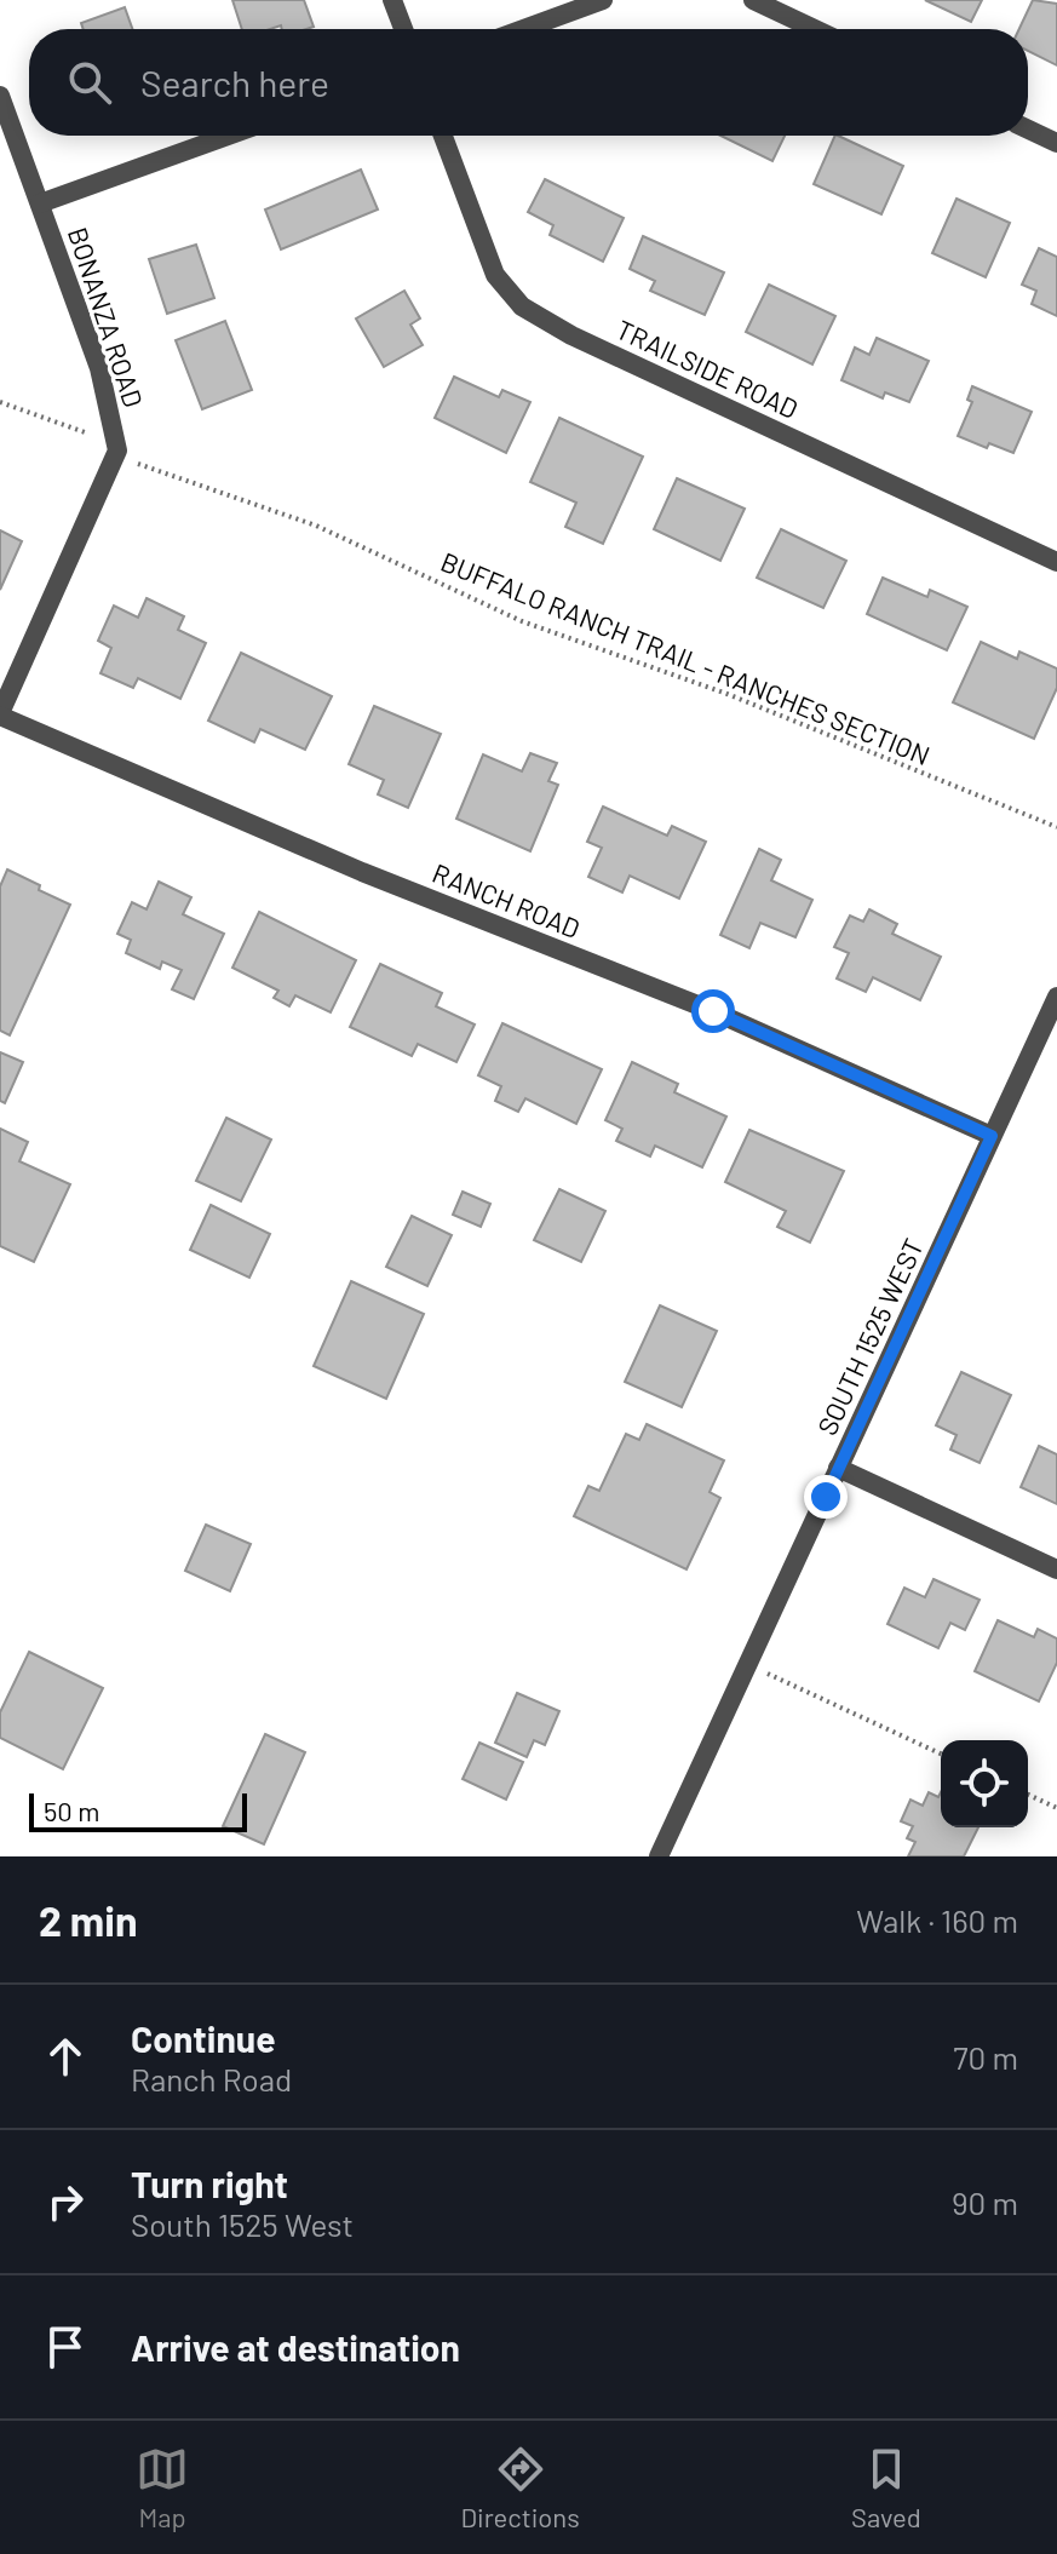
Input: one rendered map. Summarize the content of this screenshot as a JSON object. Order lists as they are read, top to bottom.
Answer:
{
  "streets": {
    "street": [
      "BONANZA ROAD",
      "TRAILSIDE ROAD",
      "RANCH ROAD",
      "SOUTH 1525 WEST"
    ],
    "path": ["BUFFALO RANCH TRAIL - RANCHES SECTION"]
  },
  "crossings": [
    ["BONANZA ROAD", "RANCH ROAD"],
    ["RANCH ROAD", "SOUTH 1525 WEST"]
  ],
  "scale_bar": "50 m",
  "page": {
    "search": "Search here",
    "scale": "50 m",
    "heading": ["2 min", "Walk · 160 m"],
    "list": [
      ["Continue", "Ranch Road", "70 m"],
      ["Turn right", "South 1525 West", "90 m"],
      "Arrive at destination"
    ],
    "nav": ["Map", "Directions", "Saved"]
  }
}
